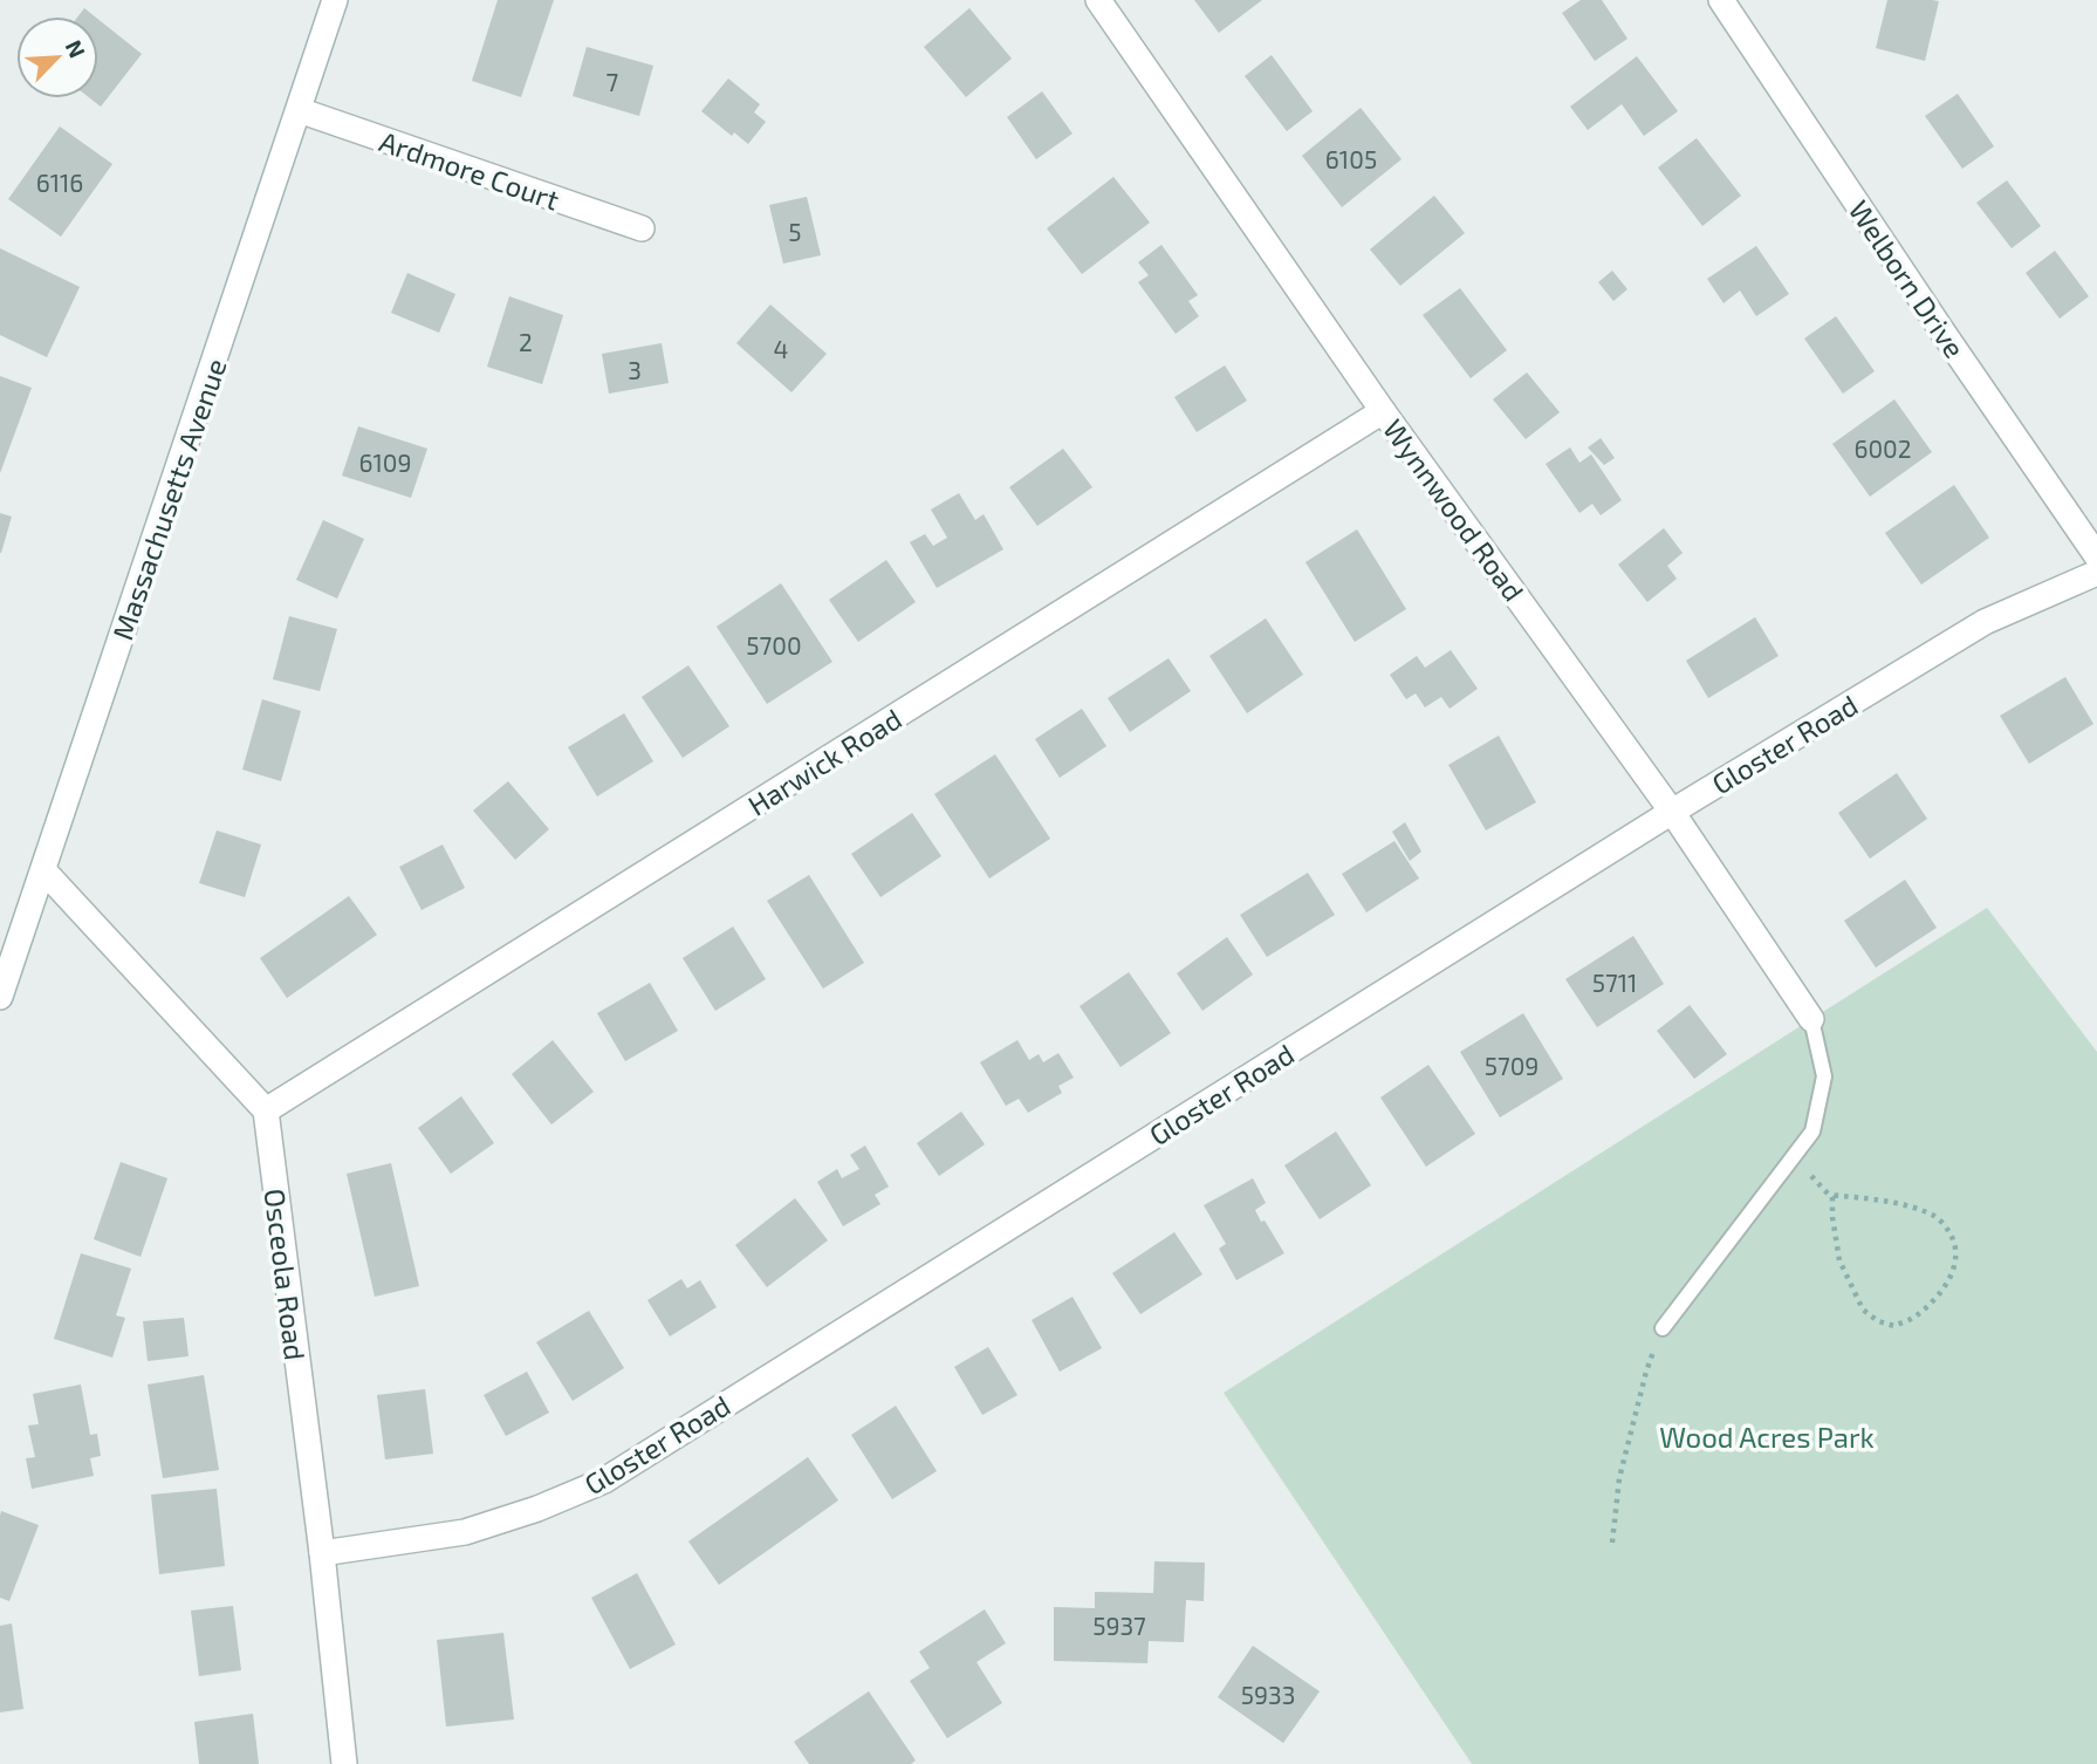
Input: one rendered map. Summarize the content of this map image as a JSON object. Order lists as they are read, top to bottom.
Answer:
{
  "streets": {
    "street": [
      "Ardmore Court",
      "Welborn Drive",
      "Massachusetts Avenue",
      "Wynnwood Road",
      "Gloster Road",
      "Harwick Road",
      "Osceola Road"
    ]
  },
  "crossings": [
    ["Ardmore Court", "Massachusetts Avenue"],
    ["Wynnwood Road", "Gloster Road"],
    ["Wynnwood Road", "Harwick Road"],
    ["Gloster Road", "Osceola Road"],
    ["Harwick Road", "Osceola Road"]
  ],
  "parks": ["Wood Acres Park"],
  "house_numbers": [
    "7",
    "6105",
    "6116",
    "5",
    "2",
    "4",
    "3",
    "6002",
    "6109",
    "5700",
    "5711",
    "5709",
    "5937",
    "5933"
  ],
  "north": "top right"
}
